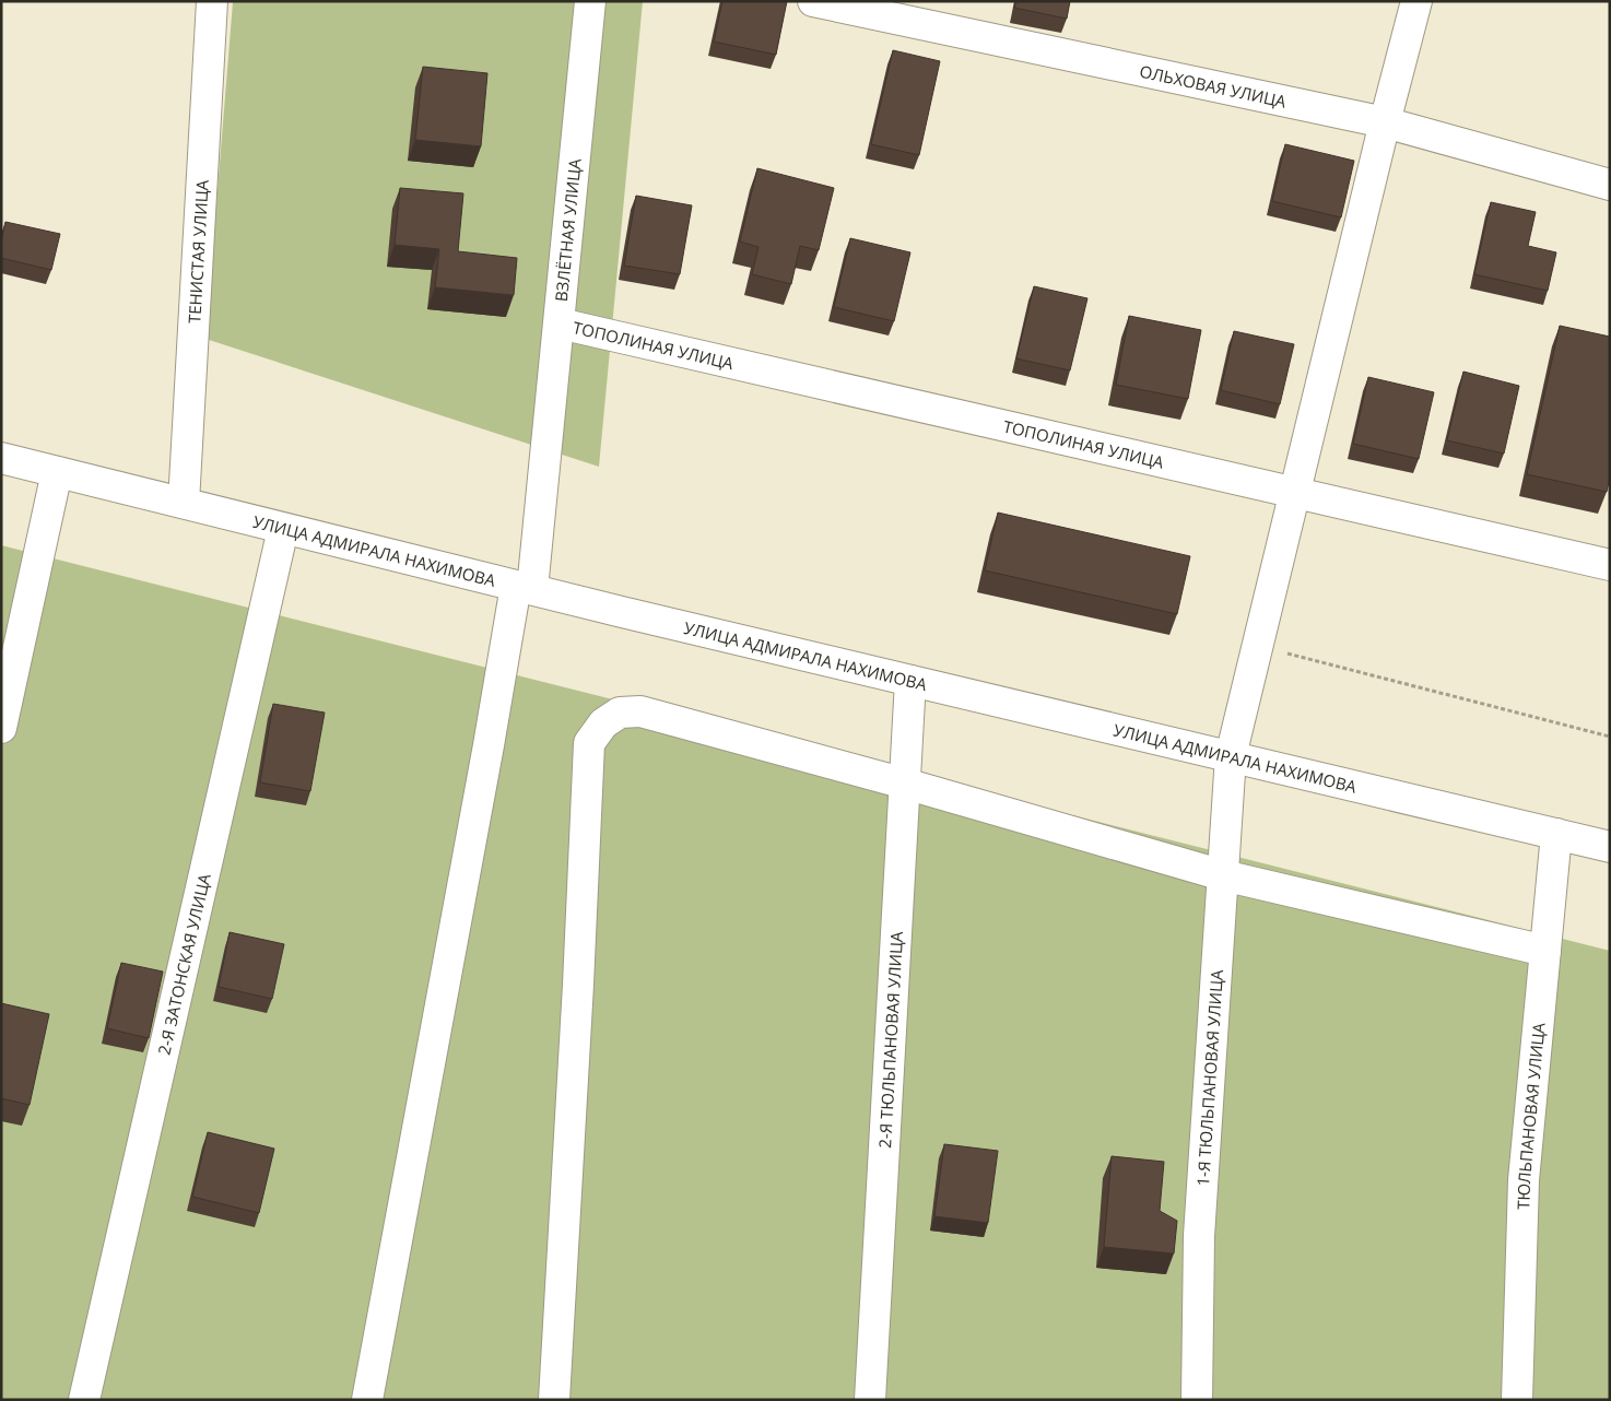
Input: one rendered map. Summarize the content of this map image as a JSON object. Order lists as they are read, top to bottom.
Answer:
{
  "streets": {
    "street": [
      "ОЛЬХОВАЯ УЛИЦА",
      "ВЗЛЁТНАЯ УЛИЦА",
      "ТЕНИСТАЯ УЛИЦА",
      "ТОПОЛИНАЯ УЛИЦА",
      "УЛИЦА АДМИРАЛА НАХИМОВА",
      "2-Я ЗАТОНСКАЯ УЛИЦА",
      "2-Я ТЮЛЬПАНОВАЯ УЛИЦА",
      "1-Я ТЮЛЬПАНОВАЯ УЛИЦА",
      "ТЮЛЬПАНОВАЯ УЛИЦА"
    ]
  },
  "crossings": [
    ["ОЛЬХОВАЯ УЛИЦА", "1-Я ТЮЛЬПАНОВАЯ УЛИЦА"],
    ["ВЗЛЁТНАЯ УЛИЦА", "ТОПОЛИНАЯ УЛИЦА"],
    ["ВЗЛЁТНАЯ УЛИЦА", "УЛИЦА АДМИРАЛА НАХИМОВА"],
    ["ТЕНИСТАЯ УЛИЦА", "УЛИЦА АДМИРАЛА НАХИМОВА"],
    ["ТОПОЛИНАЯ УЛИЦА", "1-Я ТЮЛЬПАНОВАЯ УЛИЦА"],
    ["УЛИЦА АДМИРАЛА НАХИМОВА", "2-Я ЗАТОНСКАЯ УЛИЦА"],
    ["УЛИЦА АДМИРАЛА НАХИМОВА", "2-Я ТЮЛЬПАНОВАЯ УЛИЦА"],
    ["УЛИЦА АДМИРАЛА НАХИМОВА", "1-Я ТЮЛЬПАНОВАЯ УЛИЦА"],
    ["УЛИЦА АДМИРАЛА НАХИМОВА", "ТЮЛЬПАНОВАЯ УЛИЦА"]
  ]
}
